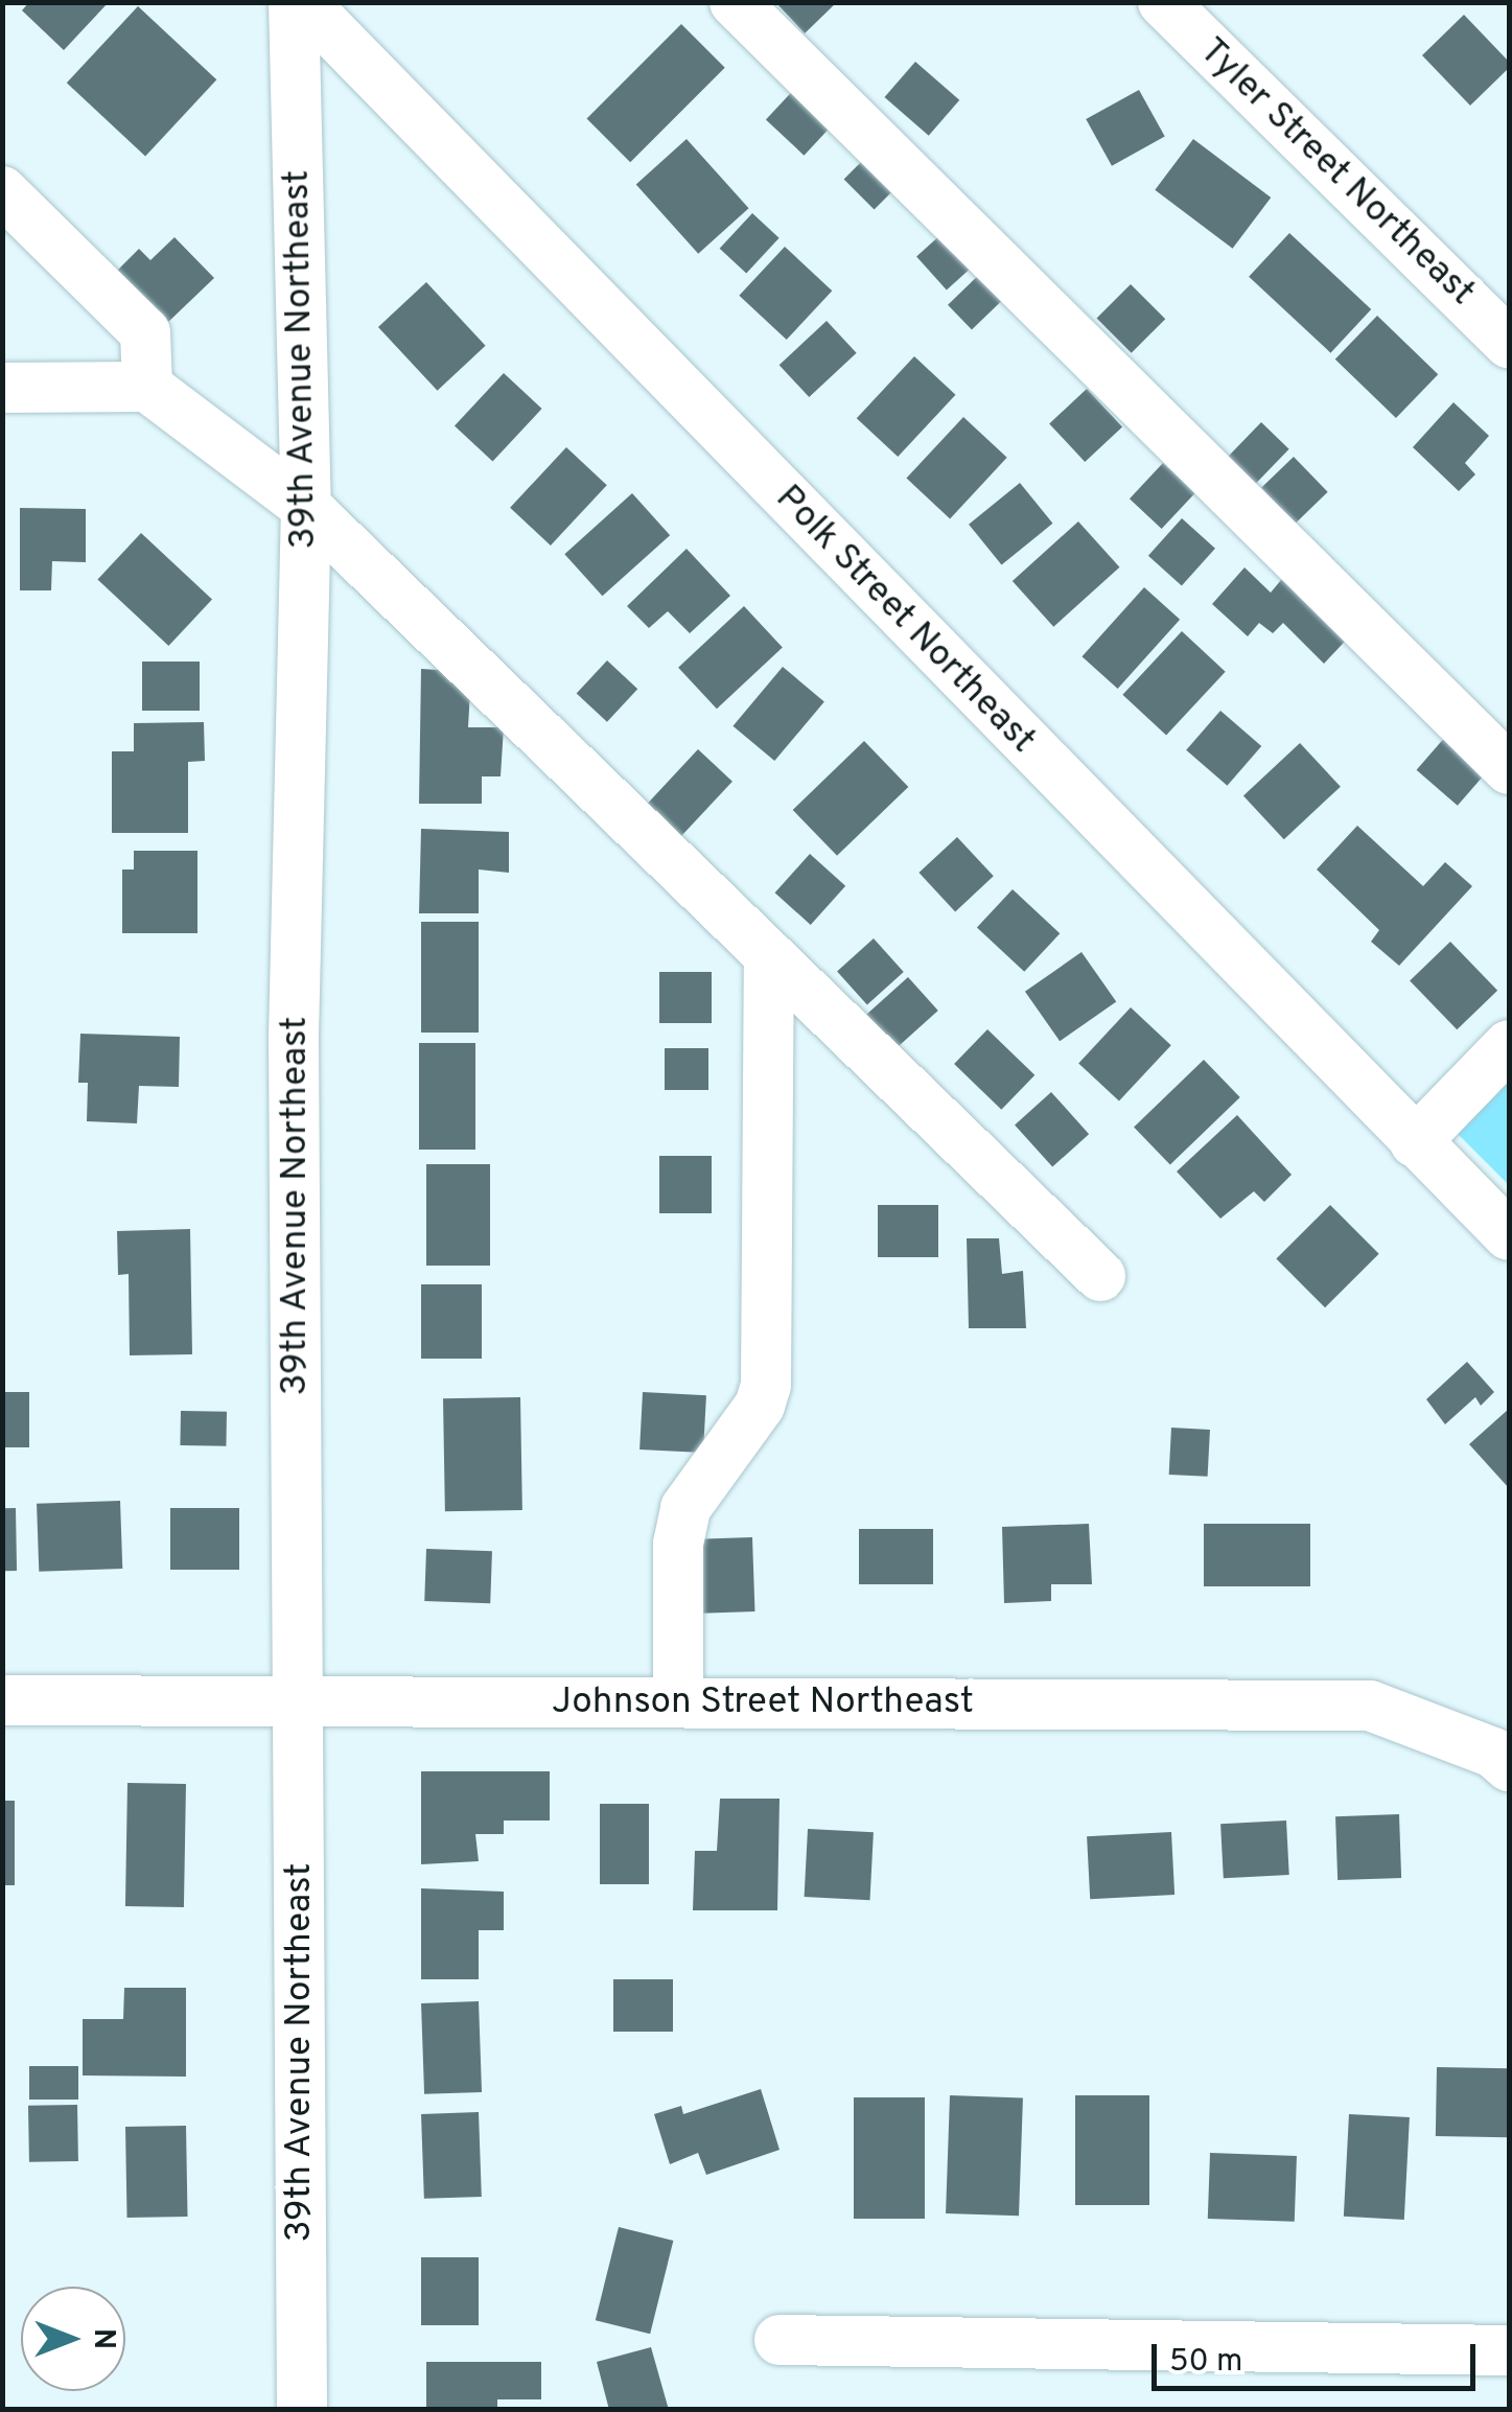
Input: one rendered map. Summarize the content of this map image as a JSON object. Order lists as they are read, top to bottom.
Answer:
{
  "streets": {
    "street": [
      "Tyler Street Northeast",
      "39th Avenue Northeast",
      "Polk Street Northeast",
      "Johnson Street Northeast"
    ]
  },
  "crossings": [
    ["39th Avenue Northeast", "Johnson Street Northeast"]
  ],
  "scale_bar": "50 m",
  "north": "right"
}
